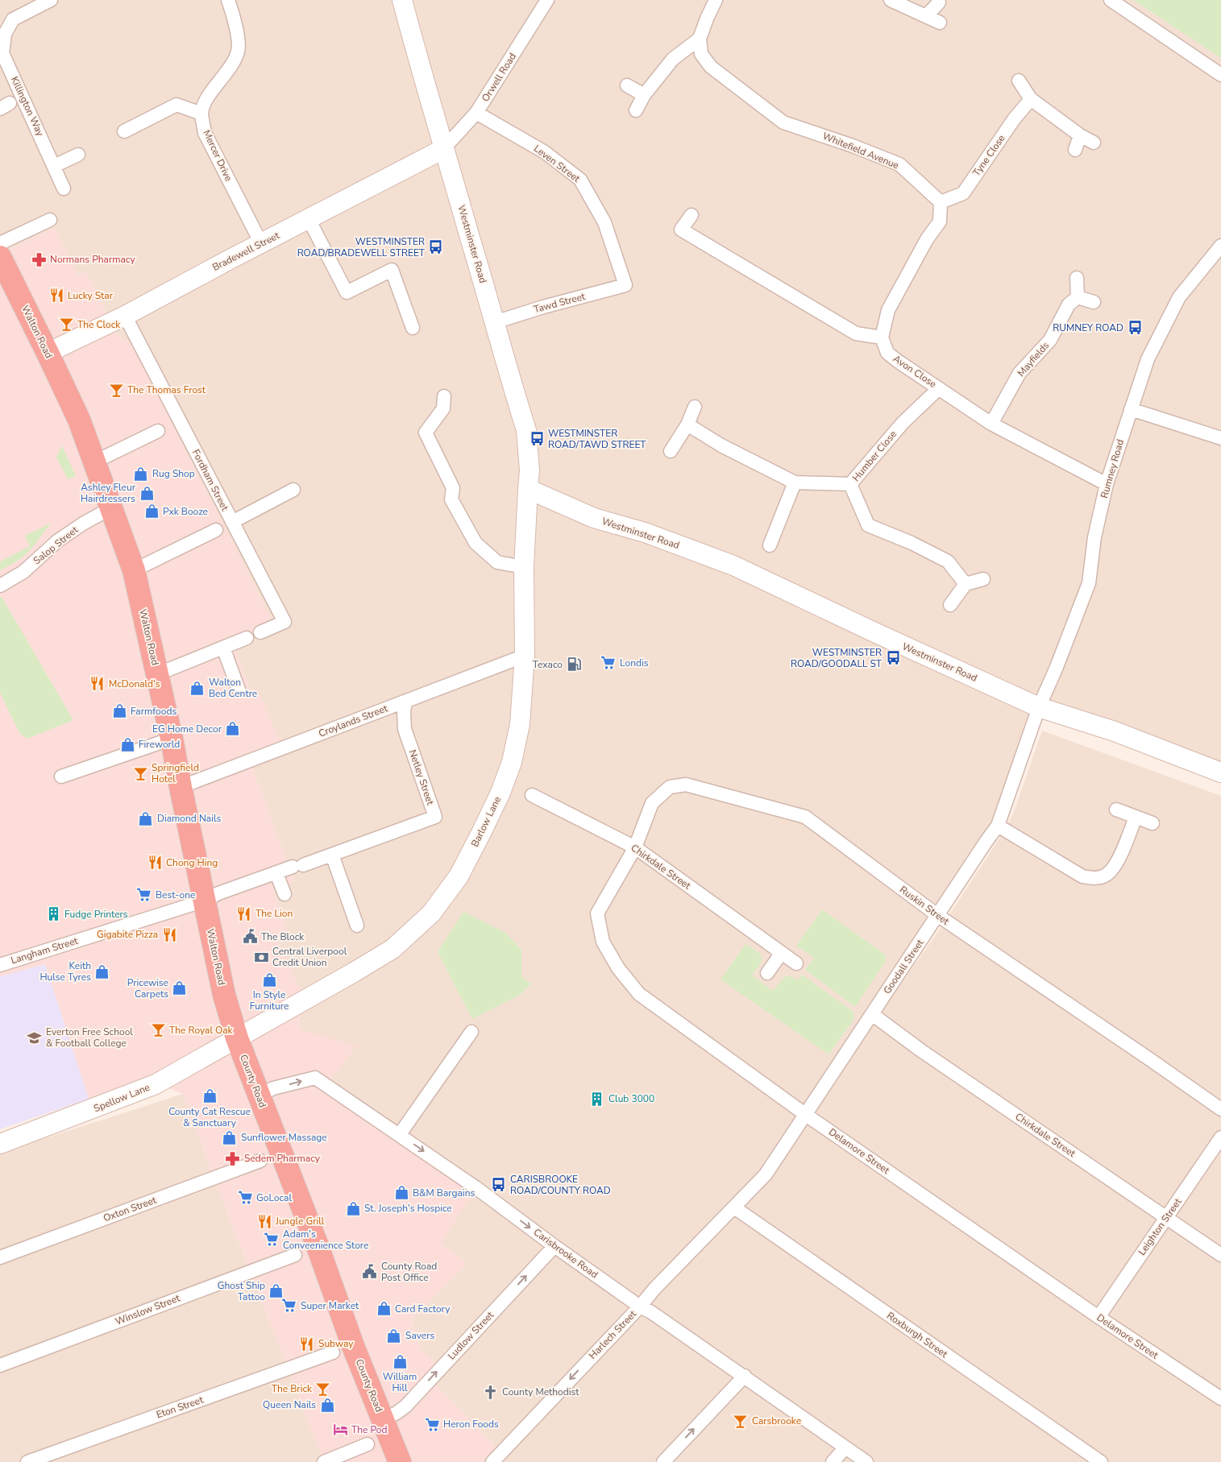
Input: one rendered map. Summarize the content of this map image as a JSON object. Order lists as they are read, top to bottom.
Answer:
{
  "streets": {
    "highway": ["Walton Road", "County Road"],
    "street": [
      "Orwell Road",
      "Killington Way",
      "Whitefield Avenue",
      "Mercer Drive",
      "Tyne Close",
      "Leven Street",
      "Westminster Road",
      "Bradewell Street",
      "Tawd Street",
      "Mayfields",
      "Avon Close",
      "Humber Close",
      "Rumney Road",
      "Fordham Street",
      "Salop Street",
      "Croylands Street",
      "Netley Street",
      "Barlow Lane",
      "Chirkdale Street",
      "Ruskin Street",
      "Langham Street",
      "Goodall Street",
      "Spellow Lane",
      "Delamore Street",
      "Oxton Street",
      "Leighton Street",
      "Carisbrooke Road",
      "Winslow Street",
      "Harlech Street",
      "Roxburgh Street",
      "Ludlow Street",
      "Eton Street"
    ]
  },
  "crossings": [
    ["Orwell Road", "Leven Street"],
    ["Orwell Road", "Westminster Road"],
    ["Orwell Road", "Bradewell Street"],
    ["Whitefield Avenue", "Tyne Close"],
    ["Mercer Drive", "Bradewell Street"],
    ["Leven Street", "Tawd Street"],
    ["Westminster Road", "Bradewell Street"],
    ["Westminster Road", "Tawd Street"],
    ["Westminster Road", "Rumney Road"],
    ["Westminster Road", "Barlow Lane"],
    ["Westminster Road", "Goodall Street"],
    ["Bradewell Street", "Walton Road"],
    ["Bradewell Street", "Fordham Street"],
    ["Walton Road", "Salop Street"],
    ["Walton Road", "Croylands Street"],
    ["Walton Road", "Barlow Lane"],
    ["Walton Road", "Langham Street"],
    ["Walton Road", "County Road"],
    ["Walton Road", "Spellow Lane"],
    ["Mayfields", "Avon Close"],
    ["Avon Close", "Humber Close"],
    ["Avon Close", "Rumney Road"],
    ["Rumney Road", "Goodall Street"],
    ["Croylands Street", "Netley Street"],
    ["Croylands Street", "Barlow Lane"],
    ["Netley Street", "Langham Street"],
    ["Barlow Lane", "County Road"],
    ["Barlow Lane", "Spellow Lane"],
    ["Chirkdale Street", "Ruskin Street"],
    ["Chirkdale Street", "Goodall Street"],
    ["Chirkdale Street", "Delamore Street"],
    ["Chirkdale Street", "Leighton Street"],
    ["Ruskin Street", "Goodall Street"],
    ["Ruskin Street", "Delamore Street"],
    ["Goodall Street", "Delamore Street"],
    ["Goodall Street", "Harlech Street"],
    ["Goodall Street", "Roxburgh Street"],
    ["County Road", "Spellow Lane"],
    ["County Road", "Carisbrooke Road"],
    ["County Road", "Ludlow Street"],
    ["Delamore Street", "Leighton Street"],
    ["Carisbrooke Road", "Harlech Street"],
    ["Carisbrooke Road", "Ludlow Street"],
    ["Harlech Street", "Roxburgh Street"]
  ],
  "one_way": ["Carisbrooke Road", "Harlech Street", "Ludlow Street"],
  "places": {
    "bus stop": [
      "WESTMINSTER ROAD/BRADEWELL STREET",
      "RUMNEY ROAD",
      "WESTMINSTER ROAD/TAWD STREET",
      "WESTMINSTER ROAD/GOODALL ST",
      "CARISBROOKE ROAD/COUNTY ROAD"
    ],
    "pharmacy": ["Normans Pharmacy", "Sedem Pharmacy"],
    "restaurant": [
      "Lucky Star",
      "McDonald's",
      "Chong Hing",
      "The Lion",
      "Gigabite Pizza",
      "Jungle Grill",
      "Subway"
    ],
    "bar": [
      "The Clock",
      "The Thomas Frost",
      "Springfield Hotel",
      "The Royal Oak",
      "The Brick",
      "Carsbrooke"
    ],
    "shop": [
      "Rug Shop",
      "Ashley Fleur Hairdressers",
      "Pxk Booze",
      "Walton Bed Centre",
      "Farmfoods",
      "EG Home Decor",
      "Fireworld",
      "Diamond Nails",
      "Keith Hulse Tyres",
      "In Style Furniture",
      "Pricewise Carpets",
      "County Cat Rescue & Sanctuary",
      "Sunflower Massage",
      "B&M Bargains",
      "St. Joseph's Hospice",
      "Ghost Ship Tattoo",
      "Card Factory",
      "Savers",
      "William Hill",
      "Queen Nails"
    ],
    "supermarket": [
      "Londis",
      "Best-one",
      "GoLocal",
      "Adam's Conveenience Store",
      "Super Market",
      "Heron Foods"
    ],
    "fuel station": ["Texaco"],
    "building": ["Fudge Printers", "Club 3000"],
    "public building": ["The Block", "County Road Post Office"],
    "bank": ["Central Liverpool Credit Union"],
    "school or university": ["Everton Free School & Football College"],
    "church": ["County Methodist"],
    "hotel": ["The Pod"]
  }
}
